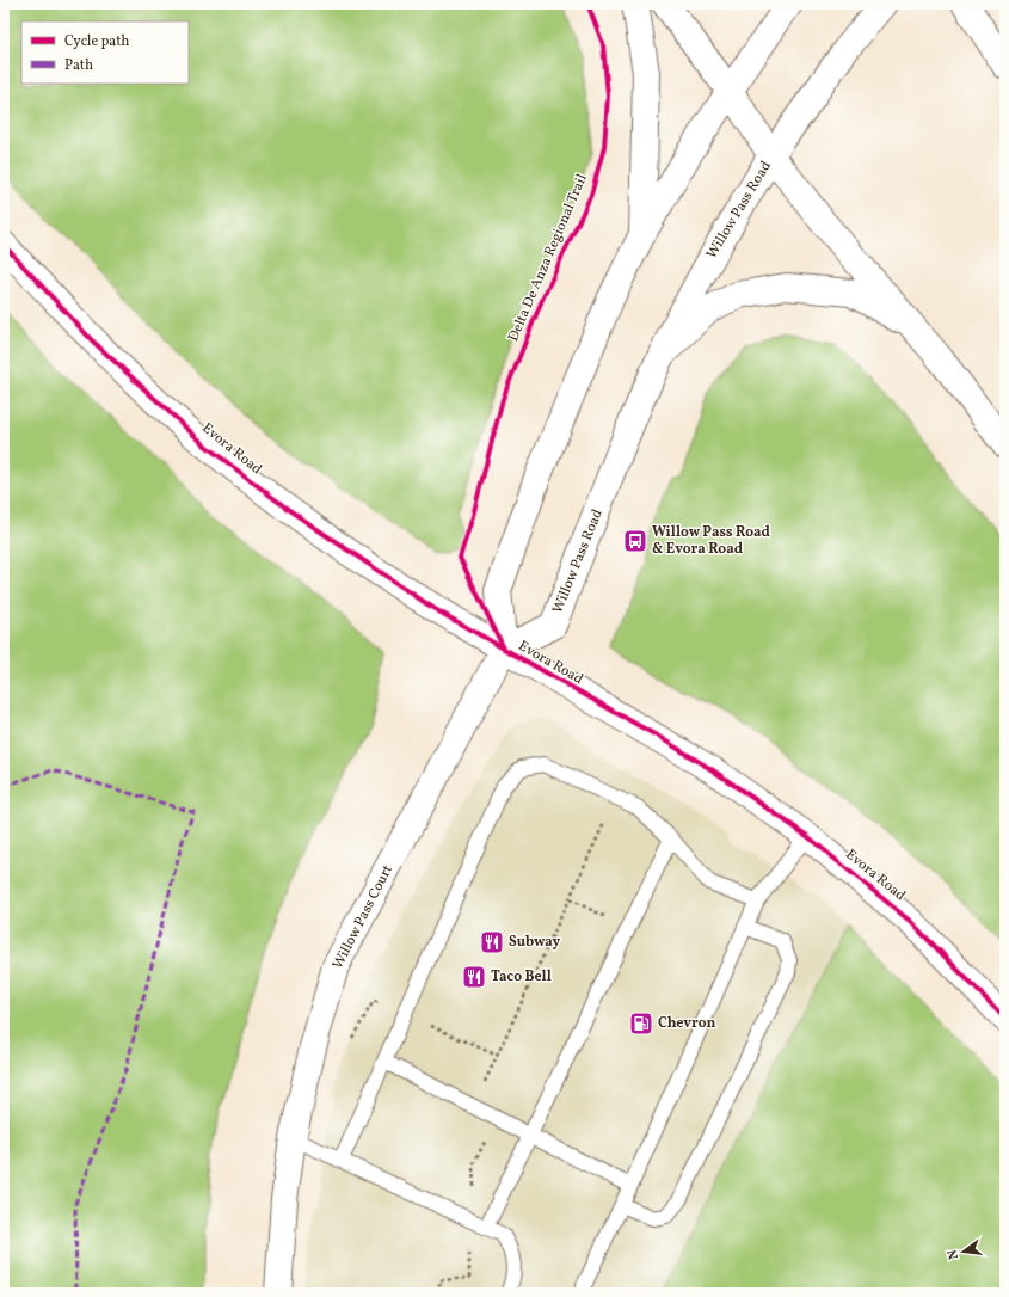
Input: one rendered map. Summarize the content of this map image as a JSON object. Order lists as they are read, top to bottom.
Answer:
{
  "streets": {
    "main road": ["Willow Pass Road", "Evora Road", "Willow Pass Court"],
    "cycle path": ["Delta De Anza Regional Trail"]
  },
  "crossings": [
    ["Willow Pass Road", "Evora Road"],
    ["Willow Pass Road", "Willow Pass Court"],
    ["Evora Road", "Willow Pass Court"]
  ],
  "places": {
    "bus stop": ["Willow Pass Road & Evora Road"],
    "restaurant": ["Subway", "Taco Bell"],
    "fuel station": ["Chevron"]
  },
  "legend": ["Cycle path", "Path"],
  "north": "left"
}
